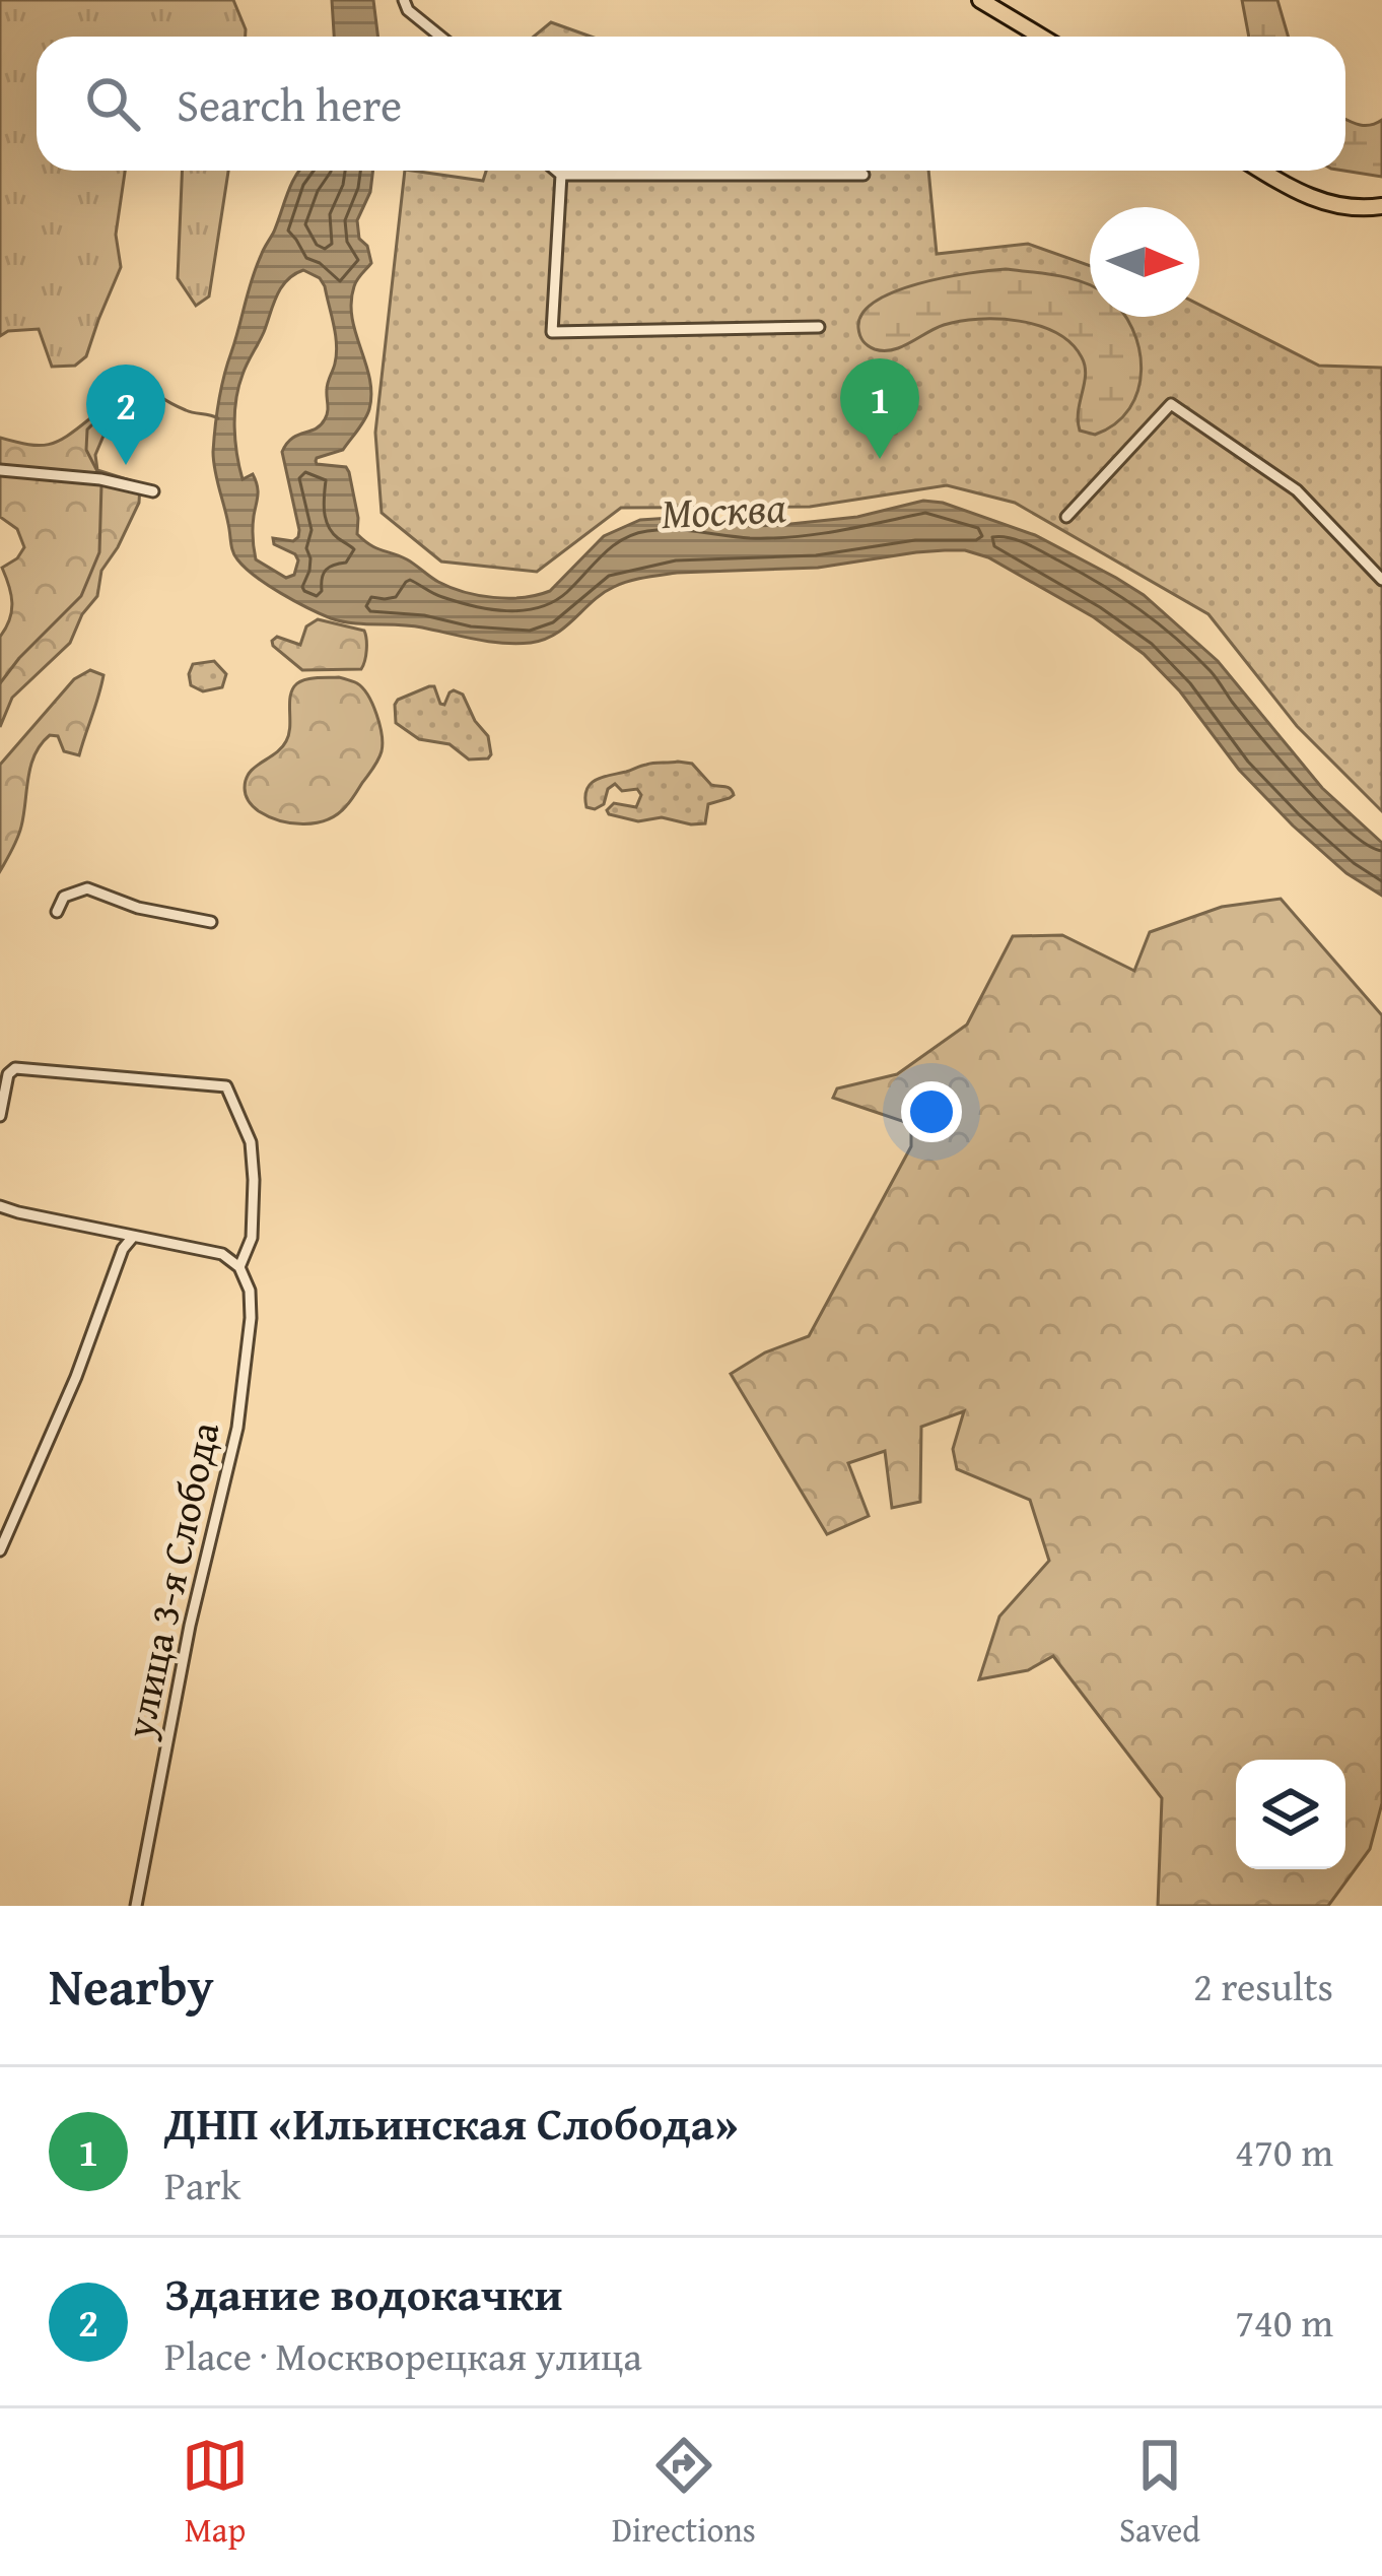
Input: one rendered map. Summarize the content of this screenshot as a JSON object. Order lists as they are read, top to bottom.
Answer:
{
  "streets": {
    "street": ["улица 3-я Слобода"]
  },
  "water": ["Москва"],
  "north": "right",
  "page": {
    "search": "Search here",
    "pins": ["1", "2"],
    "heading": ["Nearby", "2 results"],
    "list": [
      {
        "mark": "1",
        "name": "ДНП «Ильинская Слобода»",
        "note": "Park",
        "value": "470 m"
      },
      {
        "mark": "2",
        "name": "Здание водокачки",
        "note": "Place · Москворецкая улица",
        "value": "740 m"
      }
    ],
    "nav": ["Map", "Directions", "Saved"]
  }
}
